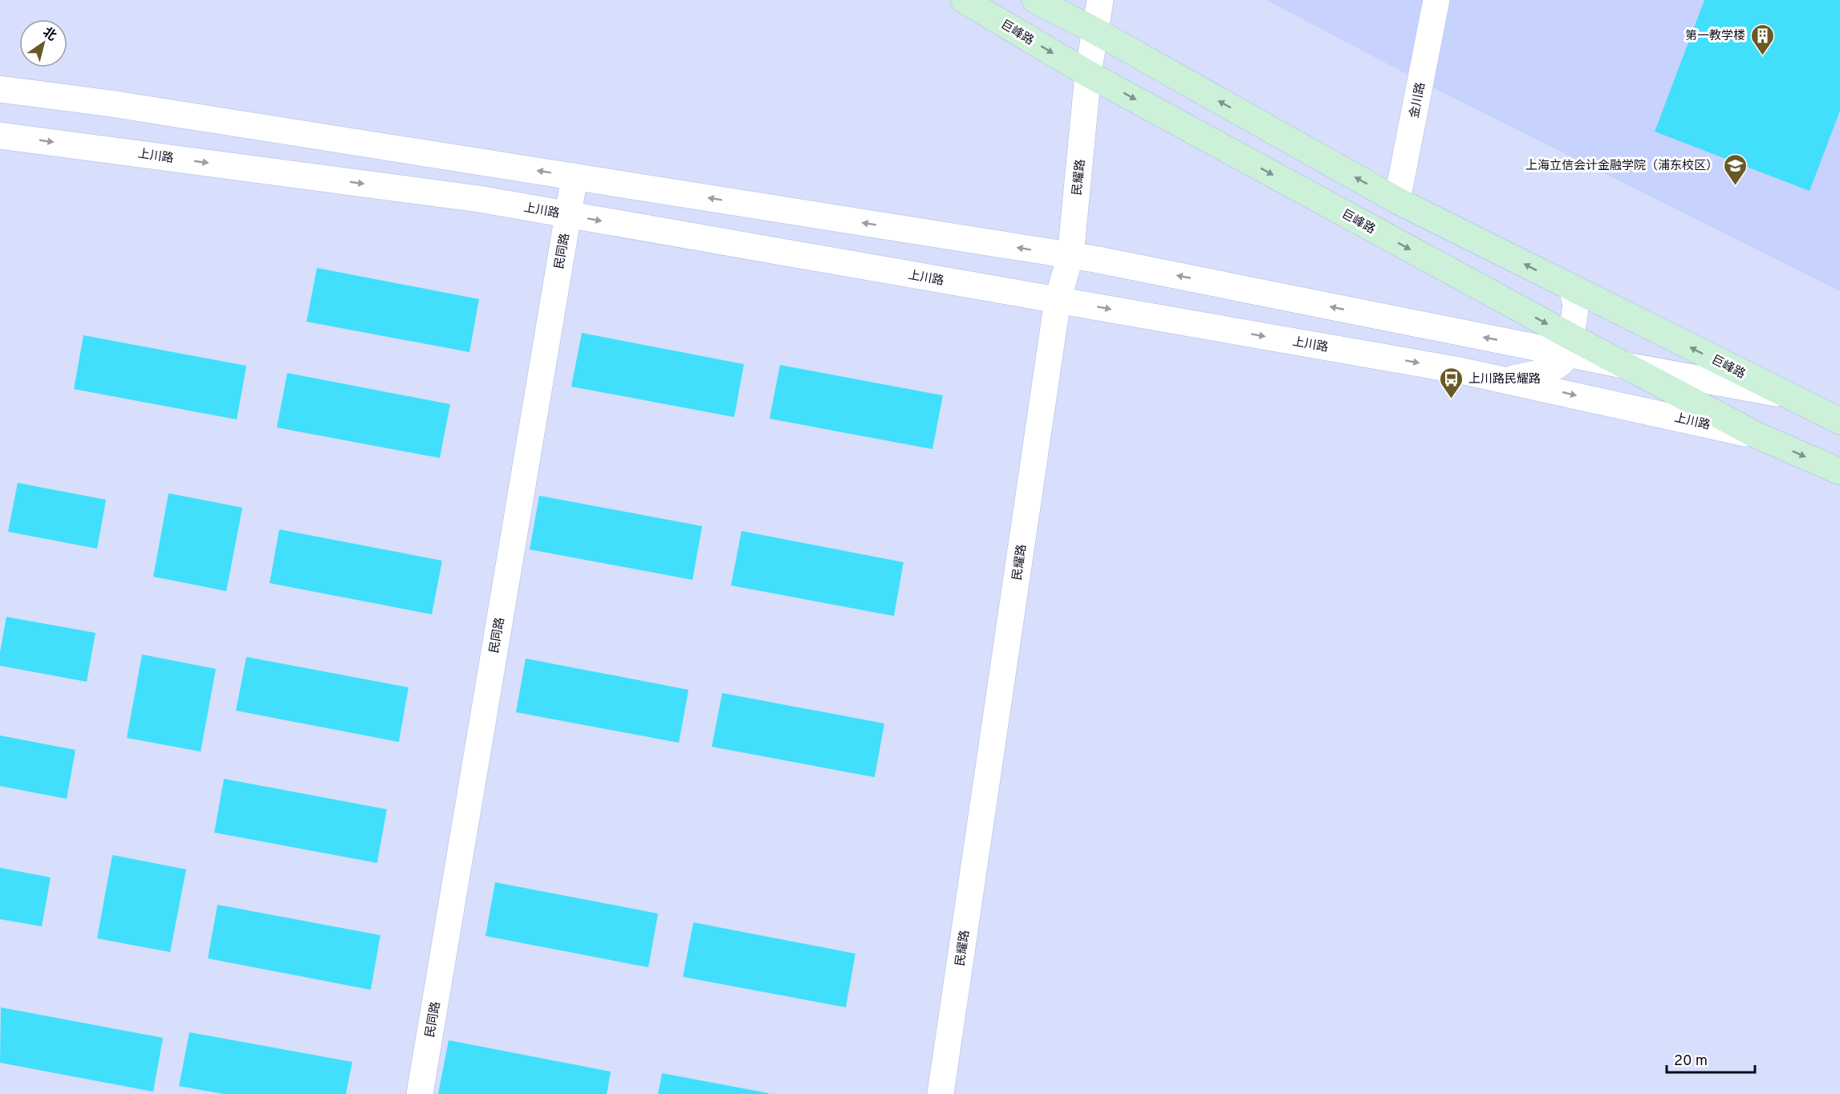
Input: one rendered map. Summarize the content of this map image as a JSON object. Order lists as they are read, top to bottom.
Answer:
{
  "streets": {
    "main road": ["巨峰路", "上川路"],
    "street": ["金川路", "民耀路", "民同路"]
  },
  "crossings": [
    ["巨峰路", "金川路"],
    ["巨峰路", "上川路"],
    ["巨峰路", "民耀路"],
    ["上川路", "民耀路"],
    ["上川路", "民同路"]
  ],
  "places": {
    "building": ["第一教学楼"],
    "school or university": ["上海立信会计金融学院（浦东校区）"],
    "bus stop": ["上川路民耀路"]
  },
  "scale_bar": "20 m",
  "north": "top right"
}
